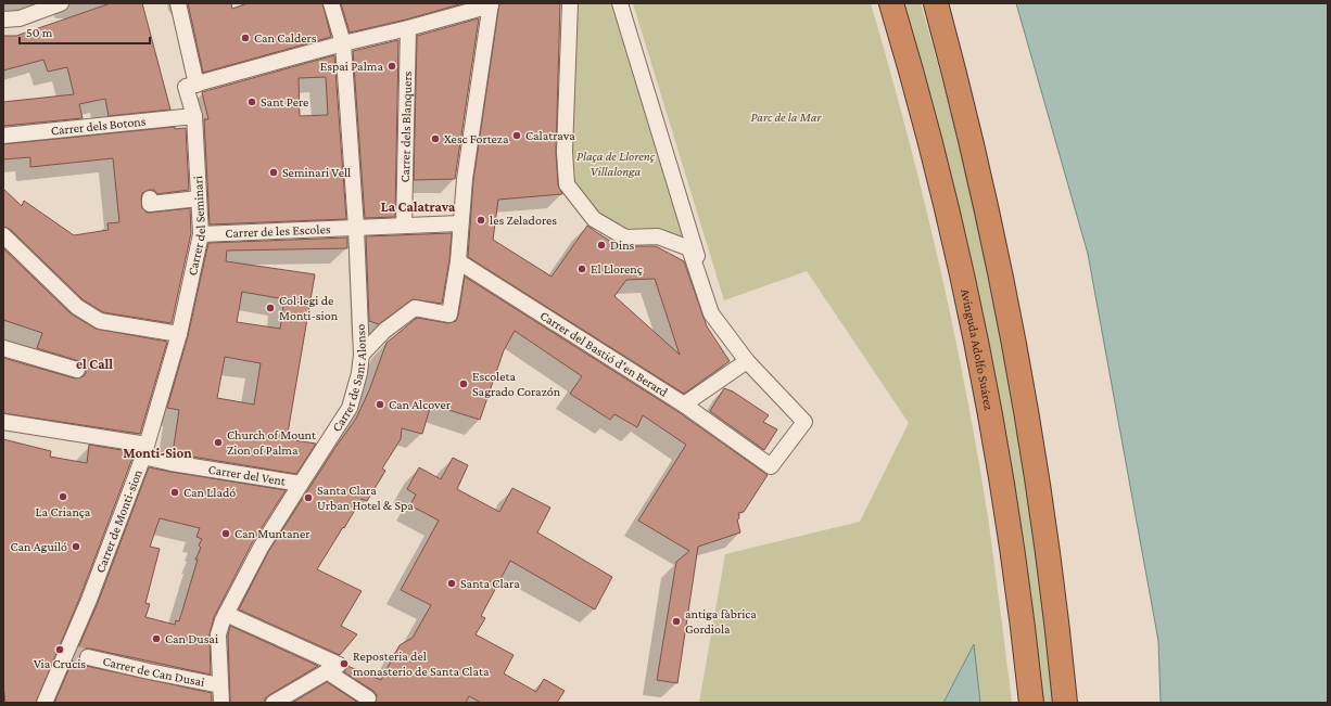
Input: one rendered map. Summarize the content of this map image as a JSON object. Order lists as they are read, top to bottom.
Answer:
{
  "streets": {
    "highway": ["Avinguda Adolfo Suárez"],
    "street": [
      "Carrer dels Botons",
      "Carrer dels Blanquers",
      "Carrer del Seminari",
      "Carrer de les Escoles",
      "Carrer del Bastió d'en Berard",
      "Carrer de Sant Alonso",
      "Carrer del Vent",
      "Carrer de Monti-sion",
      "Carrer de Can Dusai"
    ]
  },
  "crossings": [
    ["Carrer dels Botons", "Carrer del Seminari"],
    ["Carrer dels Blanquers", "Carrer de les Escoles"],
    ["Carrer del Seminari", "Carrer de les Escoles"],
    ["Carrer del Seminari", "Carrer de Monti-sion"],
    ["Carrer de les Escoles", "Carrer de Sant Alonso"],
    ["Carrer de Sant Alonso", "Carrer del Vent"],
    ["Carrer de Sant Alonso", "Carrer de Can Dusai"],
    ["Carrer del Vent", "Carrer de Monti-sion"]
  ],
  "districts": ["La Calatrava", "el Call", "Monti-Sion"],
  "parks": ["Parc de la Mar", "Plaça de Llorenç Villalonga"],
  "places": [
    "Can Calders",
    "Espai Palma",
    "Sant Pere",
    "Calatrava",
    "Xesc Forteza",
    "Seminari Vell",
    "les Zeladores",
    "Dins",
    "El Llorenç",
    "Col·legi de Monti-sion",
    "Escoleta Sagrado Corazón",
    "Can Alcover",
    "Church of Mount Zion of Palma",
    "Can Lladó",
    "La Criança",
    "Santa Clara Urban Hotel & Spa",
    "Can Muntaner",
    "Can Aguiló",
    "Santa Clara",
    "antiga fàbrica Gordiola",
    "Can Dusai",
    "Via Crucis",
    "Reposteria del monasterio de Santa Clata"
  ],
  "scale_bar": "50 m"
}
